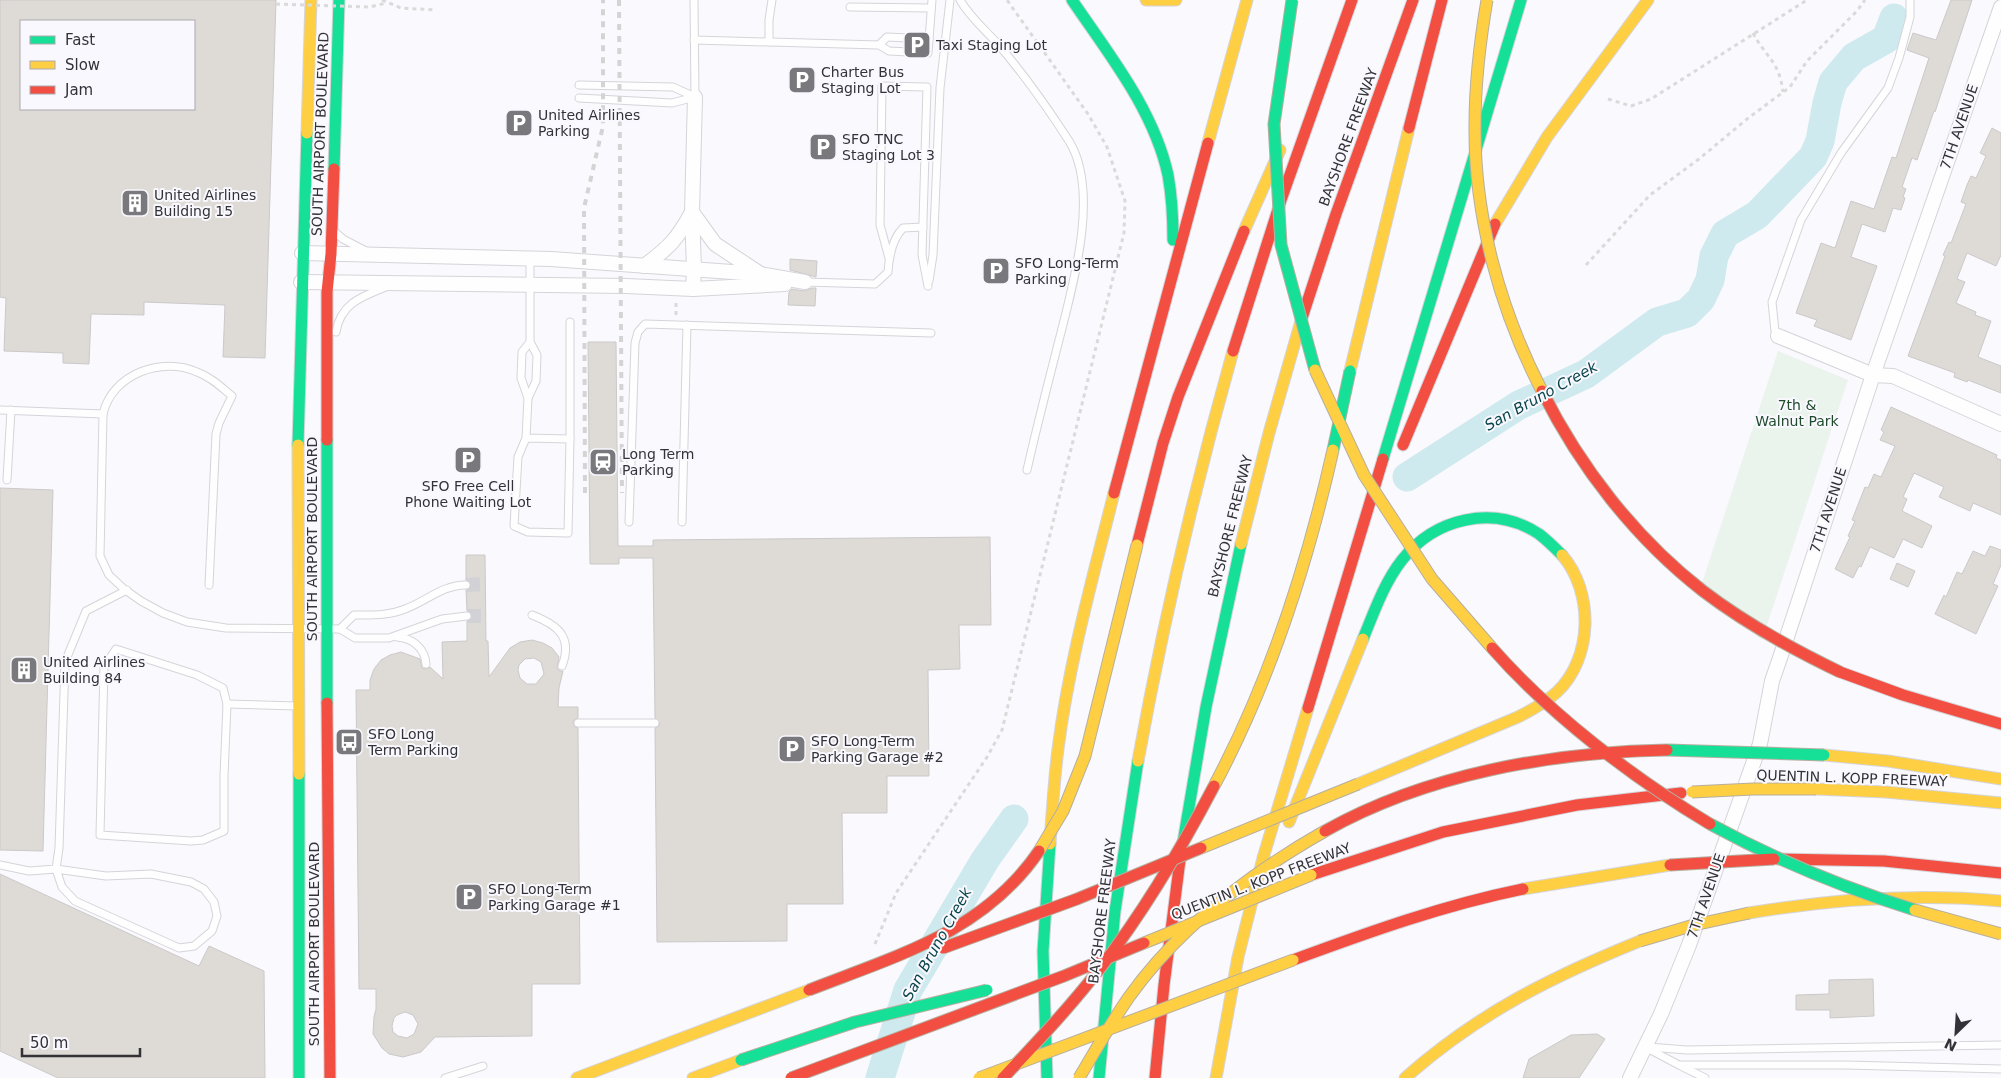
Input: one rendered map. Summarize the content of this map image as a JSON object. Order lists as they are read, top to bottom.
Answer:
{
  "streets": {
    "main road": ["SOUTH AIRPORT BOULEVARD", "BAYSHORE FREEWAY", "QUENTIN L. KOPP FREEWAY"],
    "street": ["7TH AVENUE"]
  },
  "water": ["San Bruno Creek"],
  "parks": ["7th & Walnut Park"],
  "places": {
    "parking": [
      "Taxi Staging Lot",
      "Charter Bus Staging Lot",
      "United Airlines Parking",
      "SFO TNC Staging Lot 3",
      "SFO Long-Term Parking",
      "SFO Free Cell Phone Waiting Lot",
      "SFO Long-Term Parking Garage #2",
      "SFO Long-Term Parking Garage #1"
    ],
    "building": ["United Airlines Building 15", "United Airlines Building 84"],
    "station": ["Long Term Parking"],
    "bus stop": ["SFO Long Term Parking"]
  },
  "legend": ["Fast", "Slow", "Jam"],
  "scale_bar": "50 m",
  "north": "bottom left"
}
